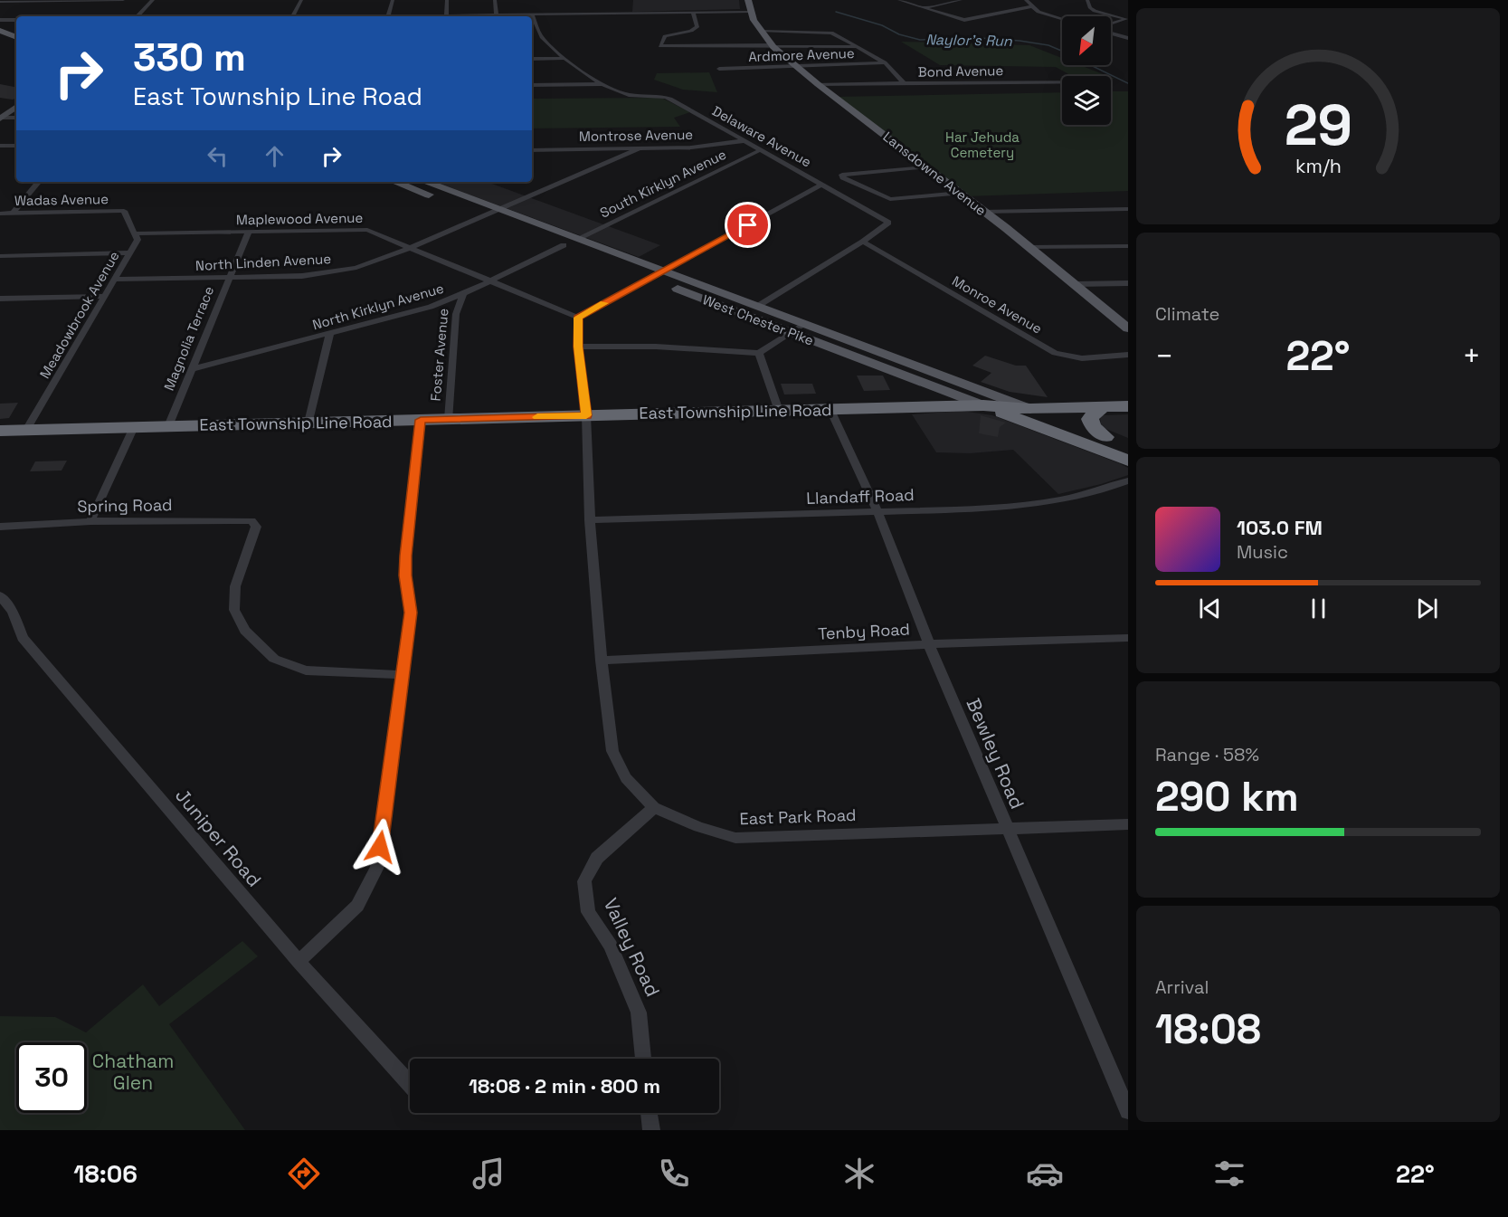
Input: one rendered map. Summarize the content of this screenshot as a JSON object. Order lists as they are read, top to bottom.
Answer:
{
  "streets": {
    "highway": ["West Chester Pike", "East Township Line Road"],
    "main road": ["Lansdowne Avenue"],
    "street": [
      "Ardmore Avenue",
      "Bond Avenue",
      "Montrose Avenue",
      "Delaware Avenue",
      "South Kirklyn Avenue",
      "Wadas Avenue",
      "Maplewood Avenue",
      "North Linden Avenue",
      "Monroe Avenue",
      "North Kirklyn Avenue",
      "Meadowbrook Avenue",
      "Magnolia Terrace",
      "Foster Avenue",
      "Llandaff Road",
      "Spring Road",
      "Tenby Road",
      "Bewley Road",
      "East Park Road",
      "Juniper Road",
      "Valley Road"
    ]
  },
  "crossings": [
    ["Ardmore Avenue", "Lansdowne Avenue"],
    ["Bond Avenue", "Lansdowne Avenue"],
    ["Montrose Avenue", "Delaware Avenue"],
    ["Montrose Avenue", "North Linden Avenue"],
    ["Delaware Avenue", "South Kirklyn Avenue"],
    ["Delaware Avenue", "Monroe Avenue"],
    ["South Kirklyn Avenue", "West Chester Pike"],
    ["Wadas Avenue", "Maplewood Avenue"],
    ["Wadas Avenue", "Meadowbrook Avenue"],
    ["Maplewood Avenue", "North Linden Avenue"],
    ["Maplewood Avenue", "North Kirklyn Avenue"],
    ["Maplewood Avenue", "Meadowbrook Avenue"],
    ["Maplewood Avenue", "Magnolia Terrace"],
    ["Maplewood Avenue", "East Park Road"],
    ["North Linden Avenue", "Meadowbrook Avenue"],
    ["North Linden Avenue", "West Chester Pike"],
    ["North Linden Avenue", "Magnolia Terrace"],
    ["North Kirklyn Avenue", "West Chester Pike"],
    ["North Kirklyn Avenue", "Magnolia Terrace"],
    ["North Kirklyn Avenue", "Foster Avenue"],
    ["Meadowbrook Avenue", "East Township Line Road"],
    ["West Chester Pike", "East Township Line Road"],
    ["Magnolia Terrace", "East Township Line Road"],
    ["Foster Avenue", "East Township Line Road"],
    ["Foster Avenue", "Spring Road"],
    ["Foster Avenue", "Juniper Road"],
    ["East Township Line Road", "Bewley Road"],
    ["East Township Line Road", "East Park Road"],
    ["Llandaff Road", "Bewley Road"],
    ["Llandaff Road", "East Park Road"],
    ["Tenby Road", "Bewley Road"],
    ["Tenby Road", "East Park Road"],
    ["Bewley Road", "East Park Road"],
    ["East Park Road", "Valley Road"]
  ],
  "water": ["Naylor's Run"],
  "parks": ["Har Jehuda Cemetery", "Chatham Glen"],
  "north": "bottom left",
  "page": {
    "turn": ["330 m", "East Township Line Road"],
    "tile": [
      "Climate",
      ["Range · 58%", "290 km"],
      ["Arrival", "18:08"]
    ],
    "heat": ["−", "22°", "+"],
    "song": ["103.0 FM", "Music"],
    "limit": "30",
    "trip": "18:08 · 2 min · 800 m",
    "tabs": ["18:06", "22°"],
    "gauge": ["29", "km/h"]
  }
}
